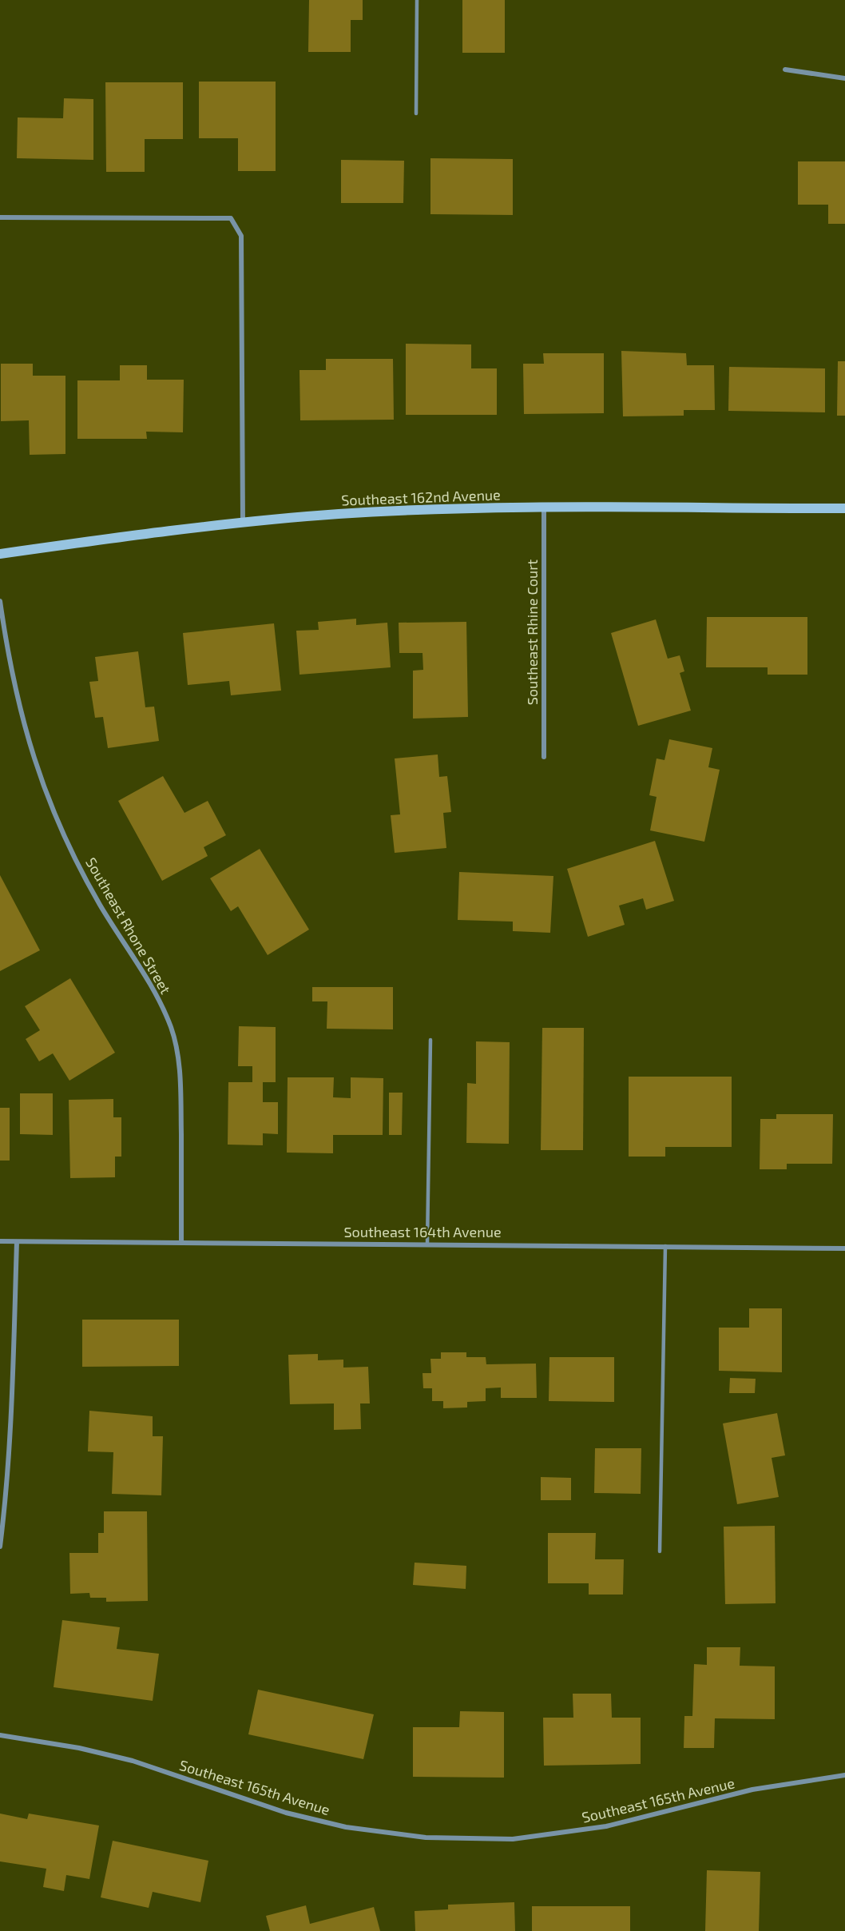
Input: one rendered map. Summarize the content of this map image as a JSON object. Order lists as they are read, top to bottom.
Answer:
{
  "streets": {
    "main road": ["Southeast 162nd Avenue"],
    "street": [
      "Southeast Rhine Court",
      "Southeast Rhone Street",
      "Southeast 164th Avenue",
      "Southeast 165th Avenue"
    ]
  },
  "crossings": [
    ["Southeast 162nd Avenue", "Southeast Rhine Court"],
    ["Southeast Rhone Street", "Southeast 164th Avenue"]
  ]
}
